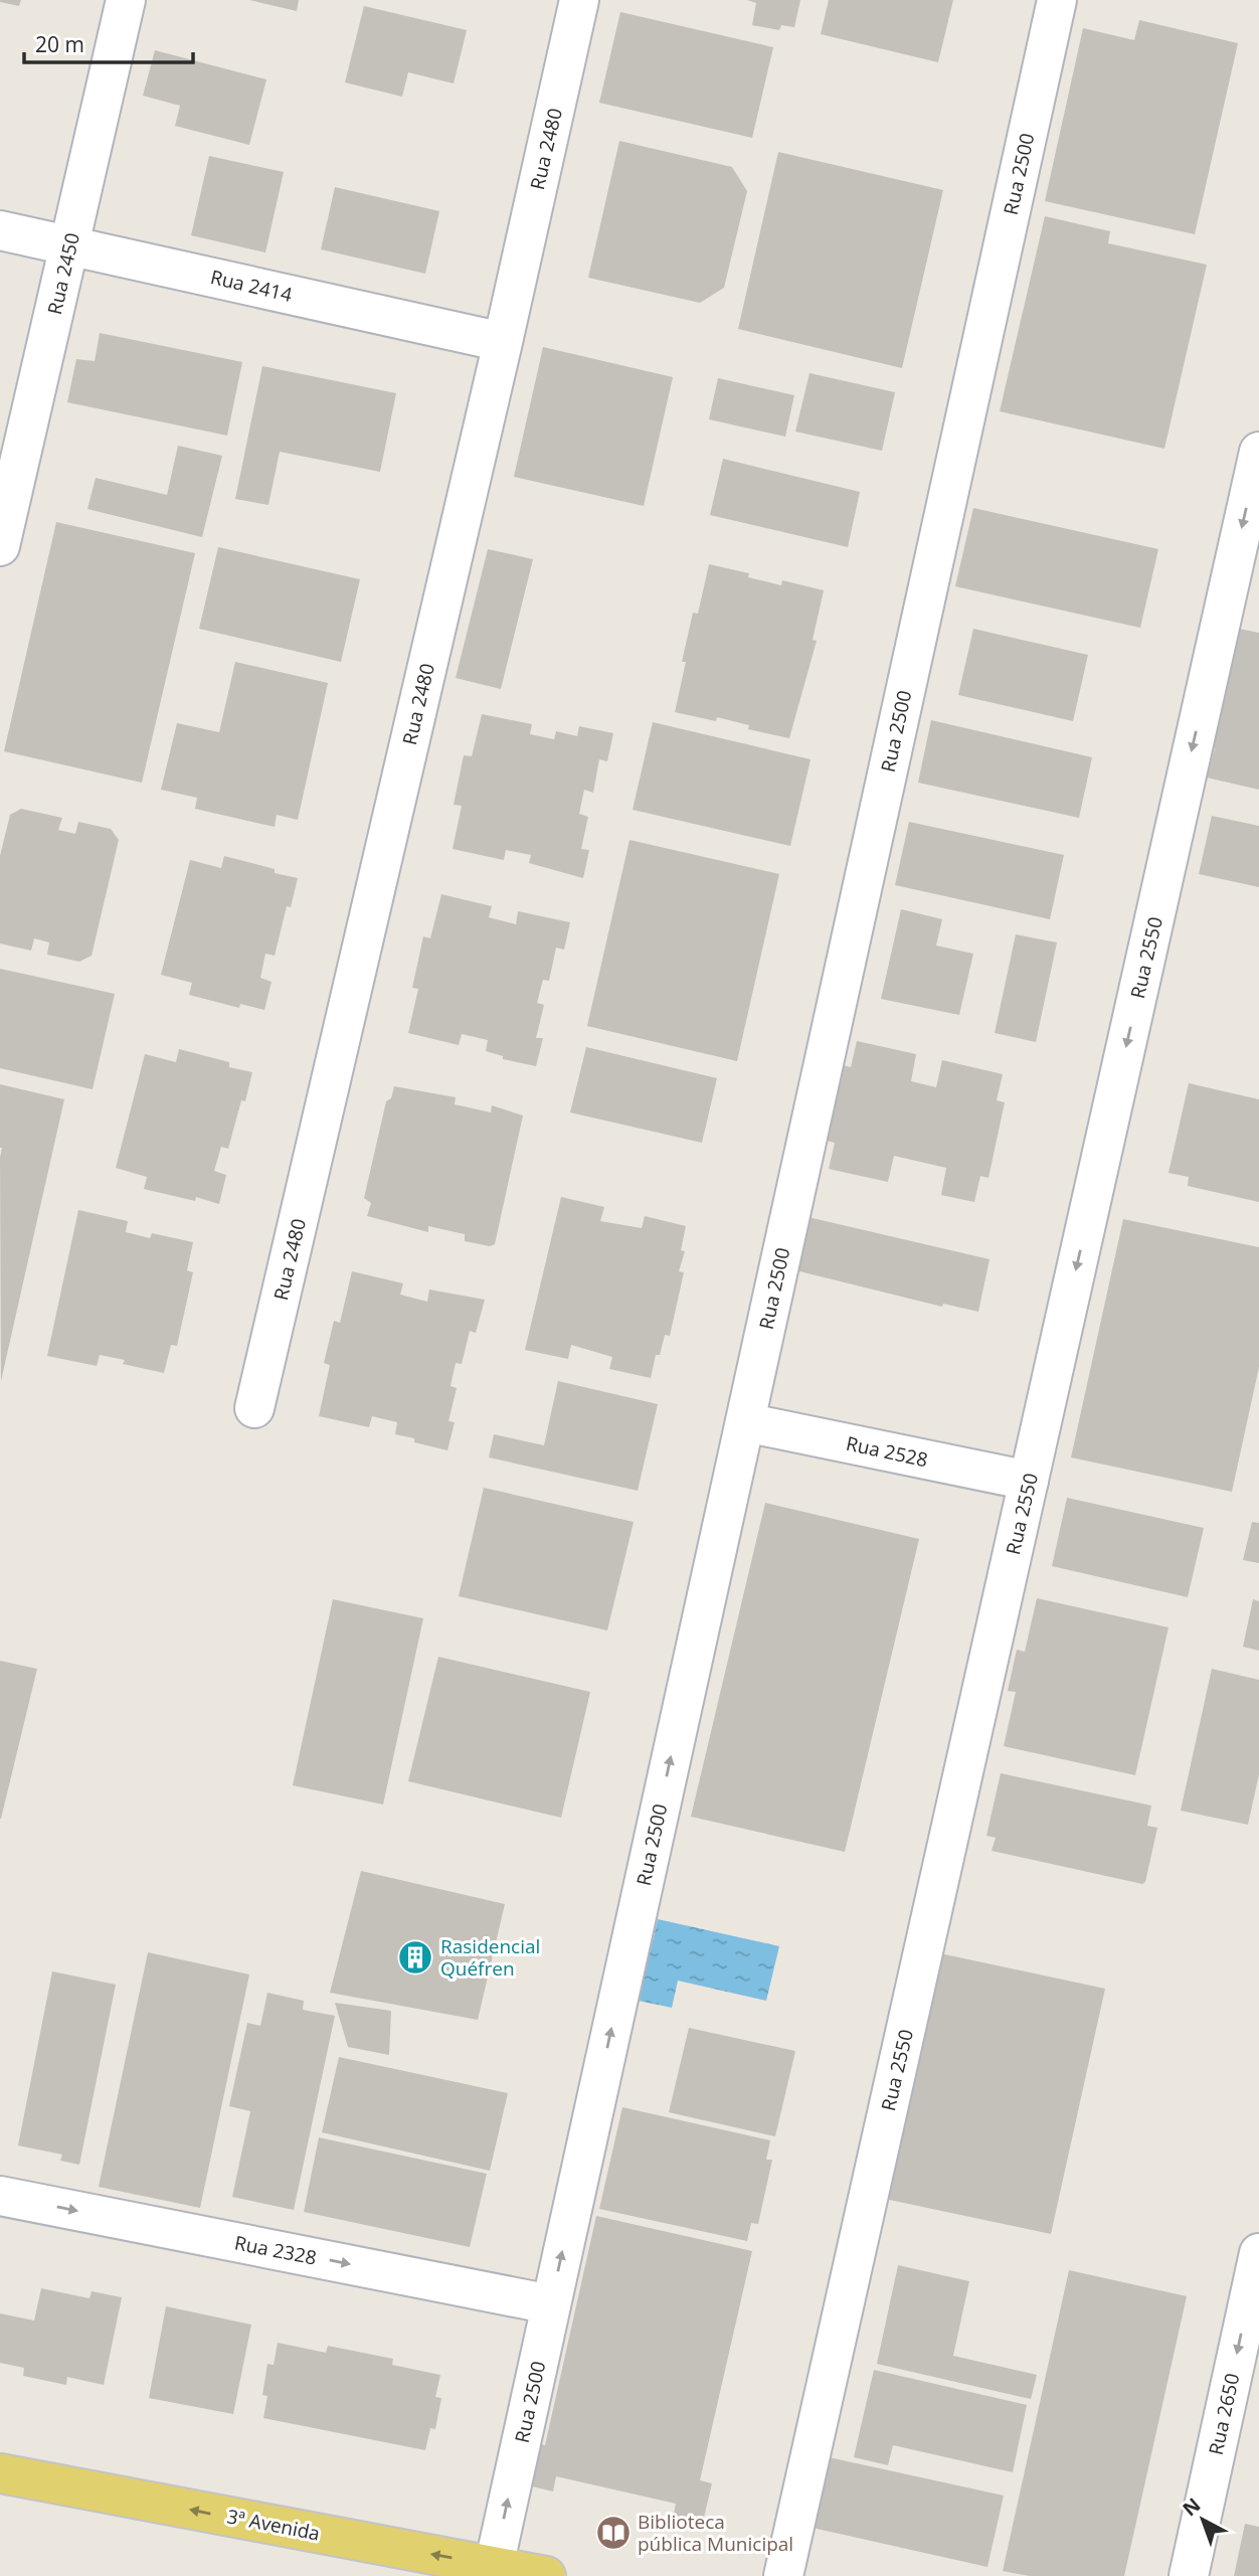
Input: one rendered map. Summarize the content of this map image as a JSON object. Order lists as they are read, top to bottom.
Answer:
{
  "streets": {
    "main road": [
      "Rua 2480",
      "Rua 2500",
      "Rua 2450",
      "Rua 2414",
      "Rua 2550",
      "Rua 2528",
      "Rua 2328",
      "Rua 2650",
      "3ª Avenida"
    ]
  },
  "crossings": [
    ["Rua 2480", "Rua 2414"],
    ["Rua 2500", "Rua 2528"],
    ["Rua 2500", "Rua 2328"],
    ["Rua 2500", "3ª Avenida"],
    ["Rua 2450", "Rua 2414"],
    ["Rua 2550", "Rua 2528"]
  ],
  "one_way": [
    "Rua 2500",
    "Rua 2550",
    "Rua 2328",
    "Rua 2650",
    "3ª Avenida"
  ],
  "places": {
    "building": ["Rasidencial Quéfren"],
    "library": ["Biblioteca pública Municipal"]
  },
  "scale_bar": "20 m",
  "north": "top left"
}
